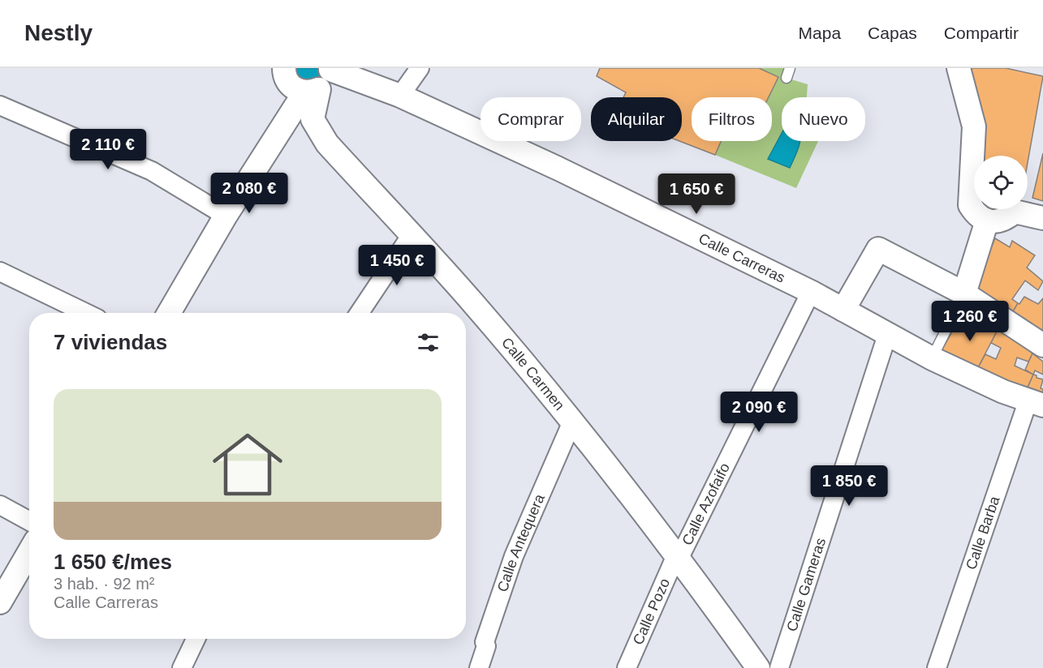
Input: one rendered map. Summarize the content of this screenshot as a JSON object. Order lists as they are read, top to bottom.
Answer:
{
  "streets": {
    "street": [
      "Calle Carreras",
      "Calle Carmen",
      "Calle Azofaifo",
      "Calle Barba",
      "Calle Antequera",
      "Calle Gameras",
      "Calle Pozo"
    ]
  },
  "crossings": [
    ["Calle Carreras", "Calle Azofaifo"],
    ["Calle Carreras", "Calle Barba"],
    ["Calle Carreras", "Calle Gameras"],
    ["Calle Carmen", "Calle Azofaifo"],
    ["Calle Carmen", "Calle Antequera"],
    ["Calle Carmen", "Calle Pozo"],
    ["Calle Azofaifo", "Calle Pozo"]
  ],
  "page": {
    "header": "Nestly",
    "nav": ["Mapa", "Capas", "Compartir"],
    "chip": [
      "Comprar",
      "Alquilar",
      "Filtros",
      "Nuevo"
    ],
    "price": [
      "2 110 €",
      "2 080 €",
      "1 650 €",
      "1 450 €",
      "1 260 €",
      "2 090 €",
      "1 850 €"
    ],
    "heading": "7 viviendas",
    "list": [
      {
        "name": "1 650 €/mes",
        "note": "3 hab. · 92 m² · Calle Carreras"
      }
    ]
  }
}
